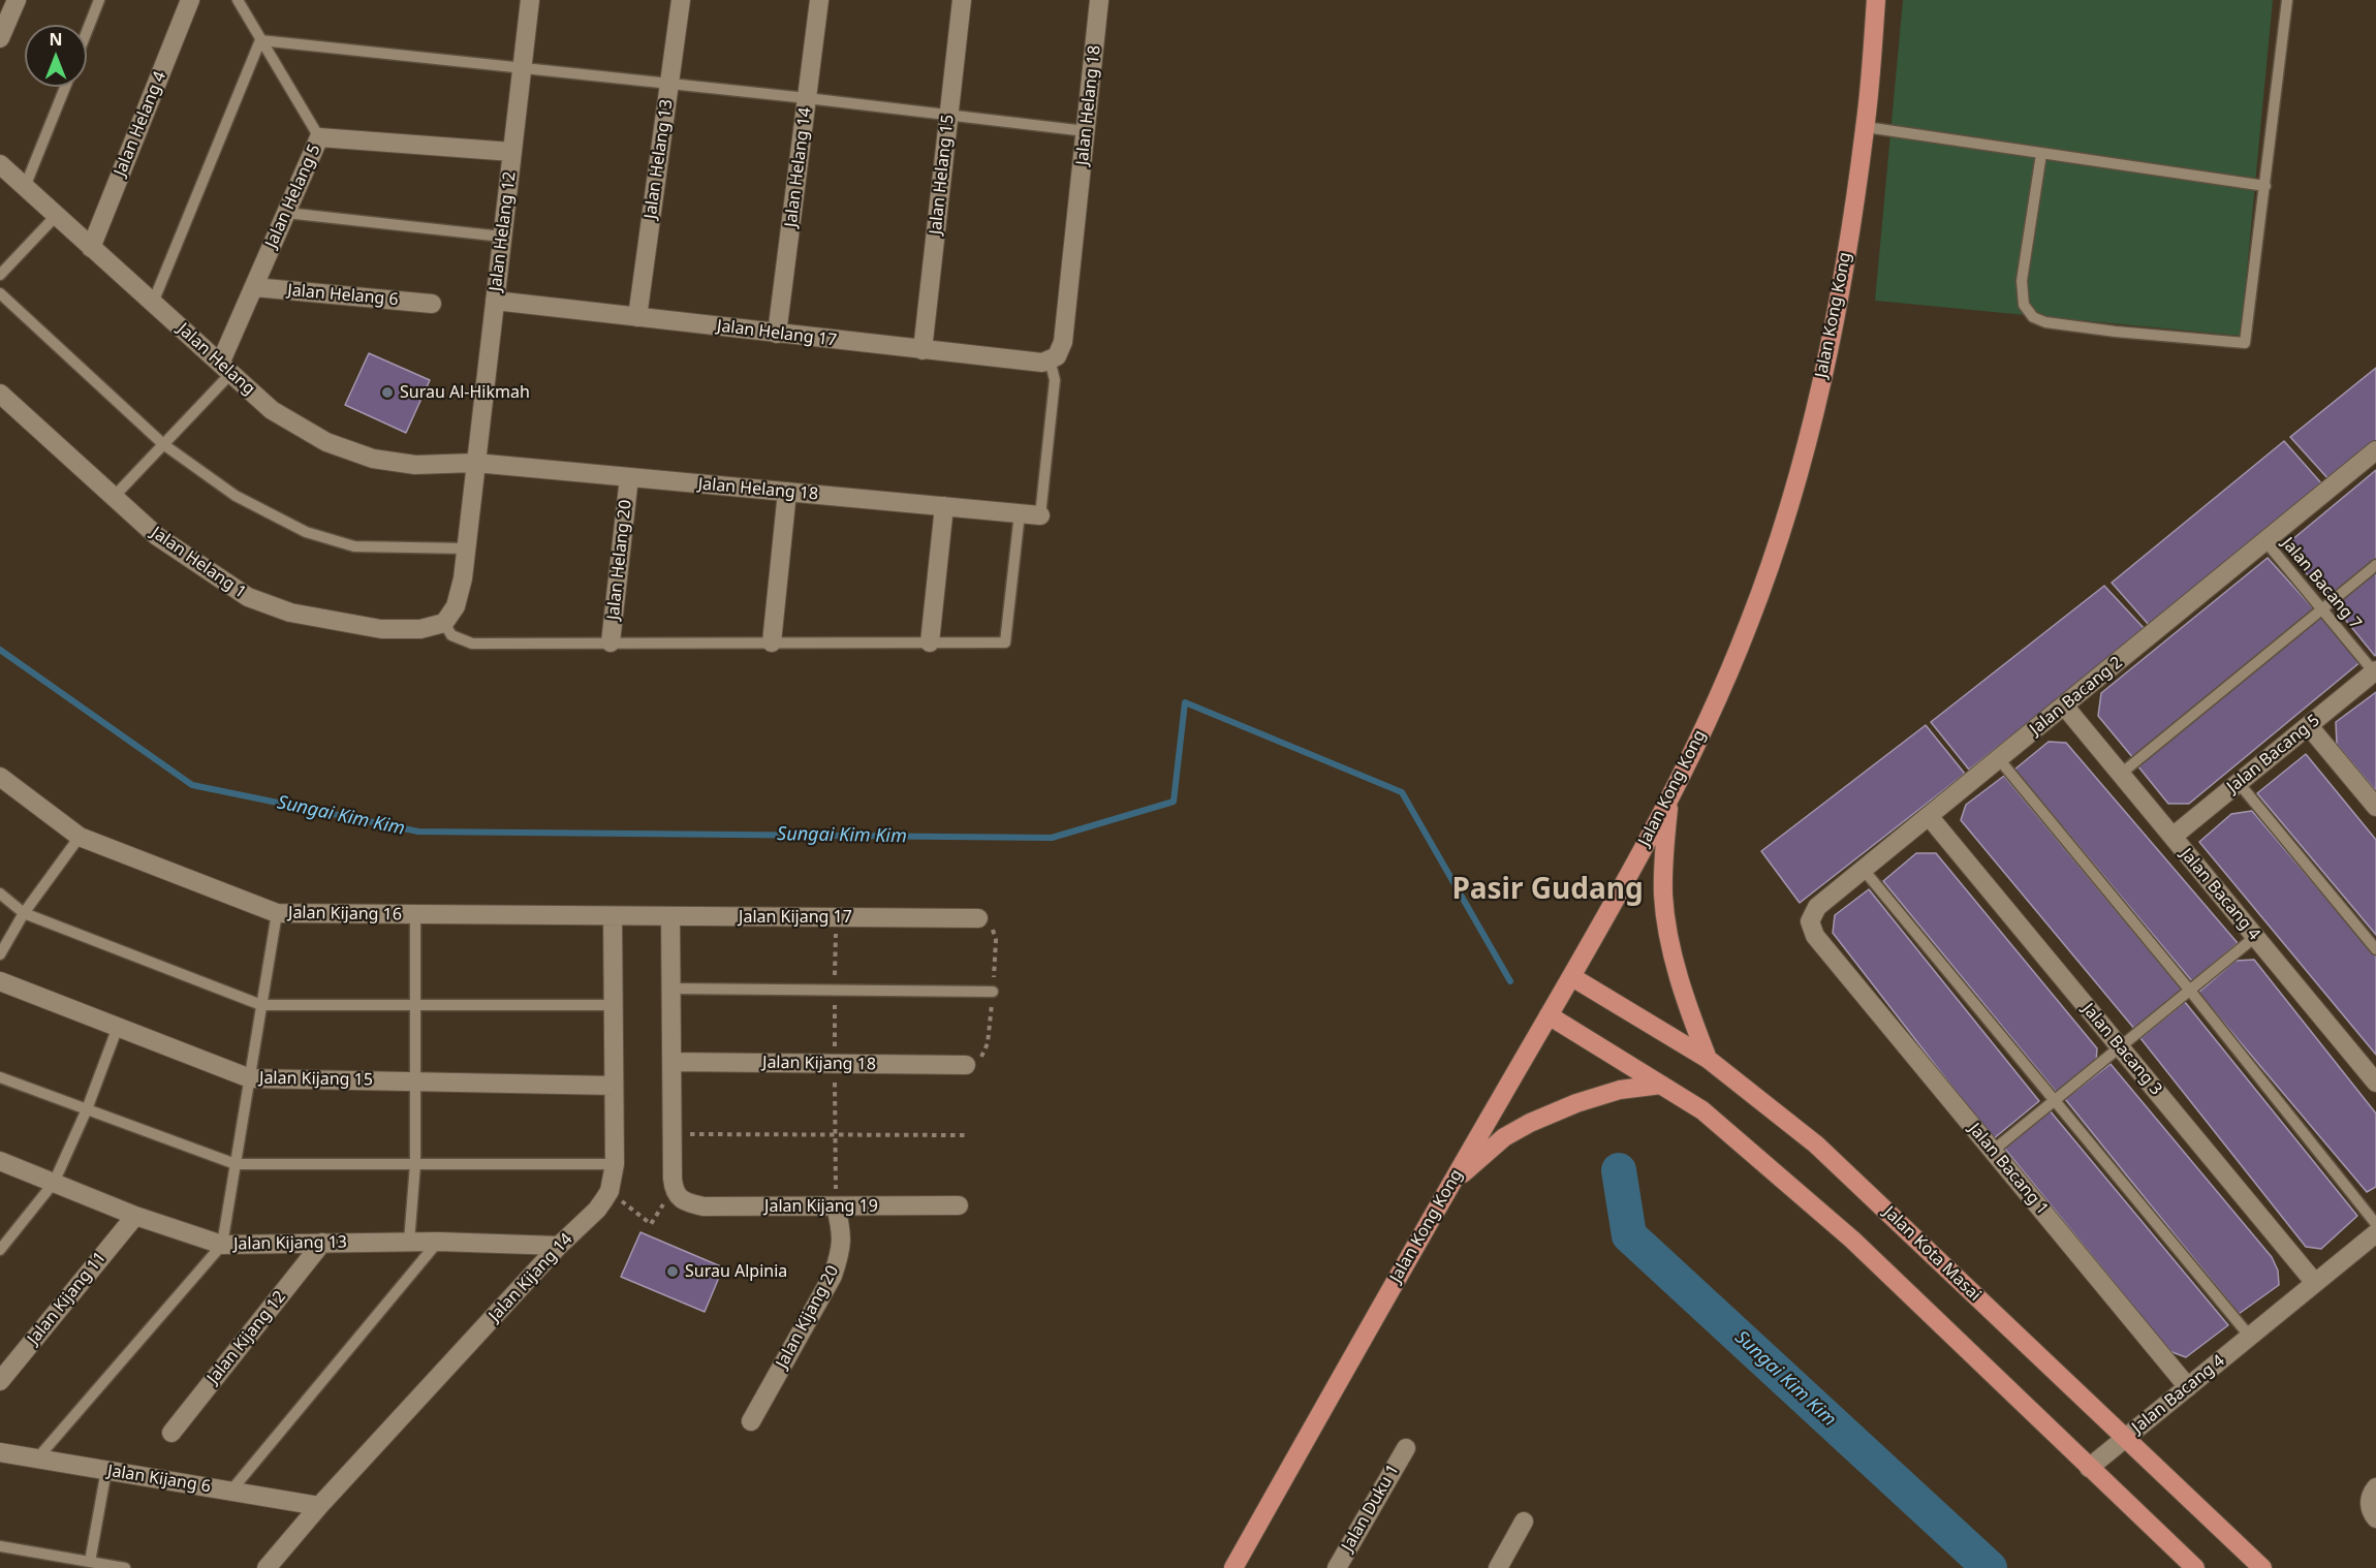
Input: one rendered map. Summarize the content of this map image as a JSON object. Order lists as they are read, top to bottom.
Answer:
{
  "streets": {
    "main road": ["Jalan Kong Kong", "Jalan Kota Masai"],
    "street": [
      "Jalan Helang 18",
      "Jalan Helang 4",
      "Jalan Helang 13",
      "Jalan Helang 14",
      "Jalan Helang 15",
      "Jalan Helang 5",
      "Jalan Helang 12",
      "Jalan Helang 6",
      "Jalan Helang 17",
      "Jalan Helang",
      "Jalan Helang 20",
      "Jalan Helang 1",
      "Jalan Bacang 2",
      "Jalan Bacang 5",
      "Jalan Bacang 4",
      "Jalan Kijang 16",
      "Jalan Kijang 17",
      "Jalan Bacang 3",
      "Jalan Kijang 18",
      "Jalan Kijang 15",
      "Jalan Bacang 1",
      "Jalan Kijang 19",
      "Jalan Kijang 13",
      "Jalan Kijang 14",
      "Jalan Kijang 11",
      "Jalan Kijang 20",
      "Jalan Kijang 12",
      "Jalan Kijang 6",
      "Jalan Duku 1"
    ],
    "lane": ["Jalan Bacang 7"]
  },
  "crossings": [
    ["Jalan Helang 18", "Jalan Helang 12"],
    ["Jalan Helang 18", "Jalan Helang 17"],
    ["Jalan Helang 18", "Jalan Helang"],
    ["Jalan Helang 18", "Jalan Helang 20"],
    ["Jalan Helang 4", "Jalan Helang"],
    ["Jalan Helang 13", "Jalan Helang 17"],
    ["Jalan Helang 14", "Jalan Helang 17"],
    ["Jalan Helang 15", "Jalan Helang 17"],
    ["Jalan Helang 5", "Jalan Helang 12"],
    ["Jalan Helang 5", "Jalan Helang 6"],
    ["Jalan Helang 5", "Jalan Helang"],
    ["Jalan Helang 12", "Jalan Helang 17"],
    ["Jalan Helang 12", "Jalan Helang"],
    ["Jalan Helang 12", "Jalan Helang 1"],
    ["Jalan Kong Kong", "Jalan Kota Masai"],
    ["Jalan Bacang 7", "Jalan Bacang 2"],
    ["Jalan Bacang 7", "Jalan Bacang 5"],
    ["Jalan Bacang 2", "Jalan Bacang 4"],
    ["Jalan Bacang 2", "Jalan Bacang 3"],
    ["Jalan Bacang 2", "Jalan Bacang 1"],
    ["Jalan Bacang 5", "Jalan Bacang 4"],
    ["Jalan Bacang 4", "Jalan Bacang 3"],
    ["Jalan Bacang 4", "Jalan Bacang 1"],
    ["Jalan Bacang 4", "Jalan Kota Masai"],
    ["Jalan Kijang 16", "Jalan Kijang 17"],
    ["Jalan Kijang 16", "Jalan Kijang 14"],
    ["Jalan Kijang 17", "Jalan Kijang 14"],
    ["Jalan Kijang 15", "Jalan Kijang 14"],
    ["Jalan Kijang 19", "Jalan Kijang 20"],
    ["Jalan Kijang 13", "Jalan Kijang 14"],
    ["Jalan Kijang 13", "Jalan Kijang 11"],
    ["Jalan Kijang 13", "Jalan Kijang 12"],
    ["Jalan Kijang 14", "Jalan Kijang 6"]
  ],
  "districts": ["Pasir Gudang"],
  "water": ["Sungai Kim Kim"],
  "places": ["Surau Al-Hikmah", "Surau Alpinia"],
  "north": "top"
}
